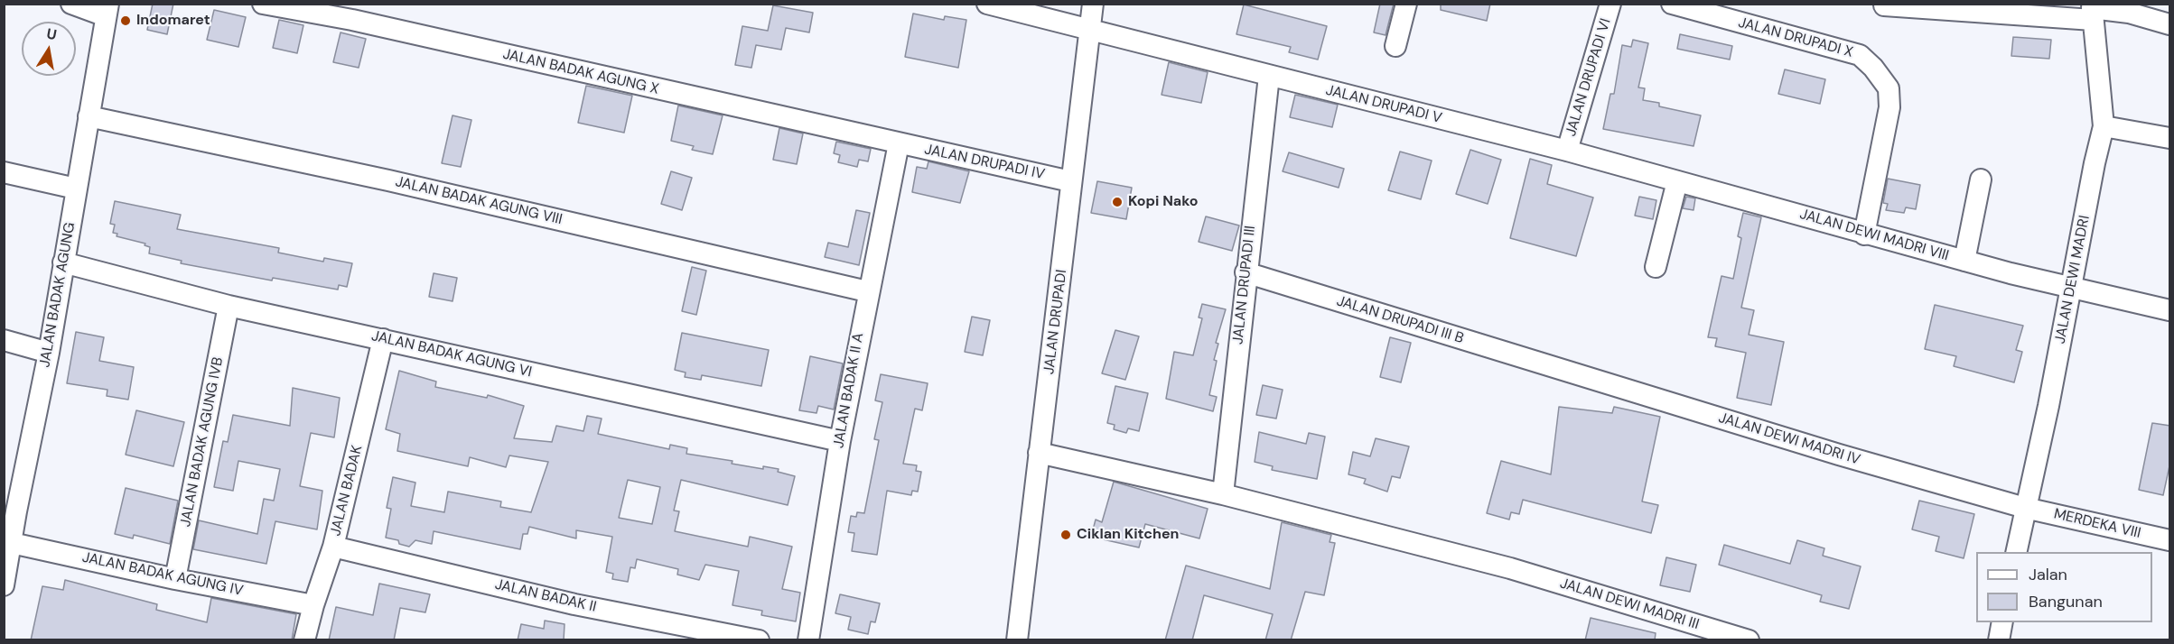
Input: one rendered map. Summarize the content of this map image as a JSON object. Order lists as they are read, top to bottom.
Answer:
{
  "streets": {
    "street": [
      "JALAN DRUPADI X",
      "JALAN BADAK AGUNG X",
      "JALAN DRUPADI VI",
      "JALAN DRUPADI V",
      "JALAN DRUPADI IV",
      "JALAN BADAK AGUNG VIII",
      "JALAN DEWI MADRI VIII",
      "JALAN DEWI MADRI",
      "JALAN DRUPADI III",
      "JALAN BADAK AGUNG",
      "JALAN DRUPADI III B",
      "JALAN DRUPADI",
      "JALAN BADAK AGUNG VI",
      "JALAN BADAK II A",
      "JALAN DEWI MADRI IV",
      "JALAN BADAK AGUNG IVB",
      "JALAN BADAK",
      "MERDEKA VIII",
      "JALAN BADAK AGUNG IV",
      "JALAN BADAK II",
      "JALAN DEWI MADRI III"
    ]
  },
  "crossings": [
    ["JALAN DRUPADI X", "JALAN DEWI MADRI VIII"],
    ["JALAN BADAK AGUNG X", "JALAN DRUPADI IV"],
    ["JALAN BADAK AGUNG X", "JALAN BADAK II A"],
    ["JALAN DRUPADI VI", "JALAN DRUPADI V"],
    ["JALAN DRUPADI V", "JALAN DEWI MADRI VIII"],
    ["JALAN DRUPADI V", "JALAN DRUPADI III"],
    ["JALAN DRUPADI V", "JALAN DRUPADI"],
    ["JALAN DRUPADI IV", "JALAN DRUPADI"],
    ["JALAN DRUPADI IV", "JALAN BADAK II A"],
    ["JALAN BADAK AGUNG VIII", "JALAN BADAK AGUNG"],
    ["JALAN BADAK AGUNG VIII", "JALAN BADAK II A"],
    ["JALAN DEWI MADRI VIII", "JALAN DEWI MADRI"],
    ["JALAN DEWI MADRI", "JALAN DEWI MADRI IV"],
    ["JALAN DEWI MADRI", "MERDEKA VIII"],
    ["JALAN DRUPADI III", "JALAN DRUPADI III B"],
    ["JALAN DRUPADI III", "JALAN DEWI MADRI III"],
    ["JALAN BADAK AGUNG", "JALAN BADAK AGUNG VI"],
    ["JALAN BADAK AGUNG", "JALAN BADAK AGUNG IV"],
    ["JALAN DRUPADI III B", "JALAN DEWI MADRI IV"],
    ["JALAN BADAK AGUNG VI", "JALAN BADAK II A"],
    ["JALAN BADAK AGUNG VI", "JALAN BADAK AGUNG IVB"],
    ["JALAN BADAK AGUNG VI", "JALAN BADAK"],
    ["JALAN DEWI MADRI IV", "MERDEKA VIII"],
    ["JALAN BADAK AGUNG IVB", "JALAN BADAK AGUNG IV"],
    ["JALAN BADAK", "JALAN BADAK AGUNG IV"],
    ["JALAN BADAK", "JALAN BADAK II"]
  ],
  "places": ["Indomaret", "Kopi Nako", "Ciklan Kitchen"],
  "legend": ["Jalan", "Bangunan"],
  "north": "top"
}
